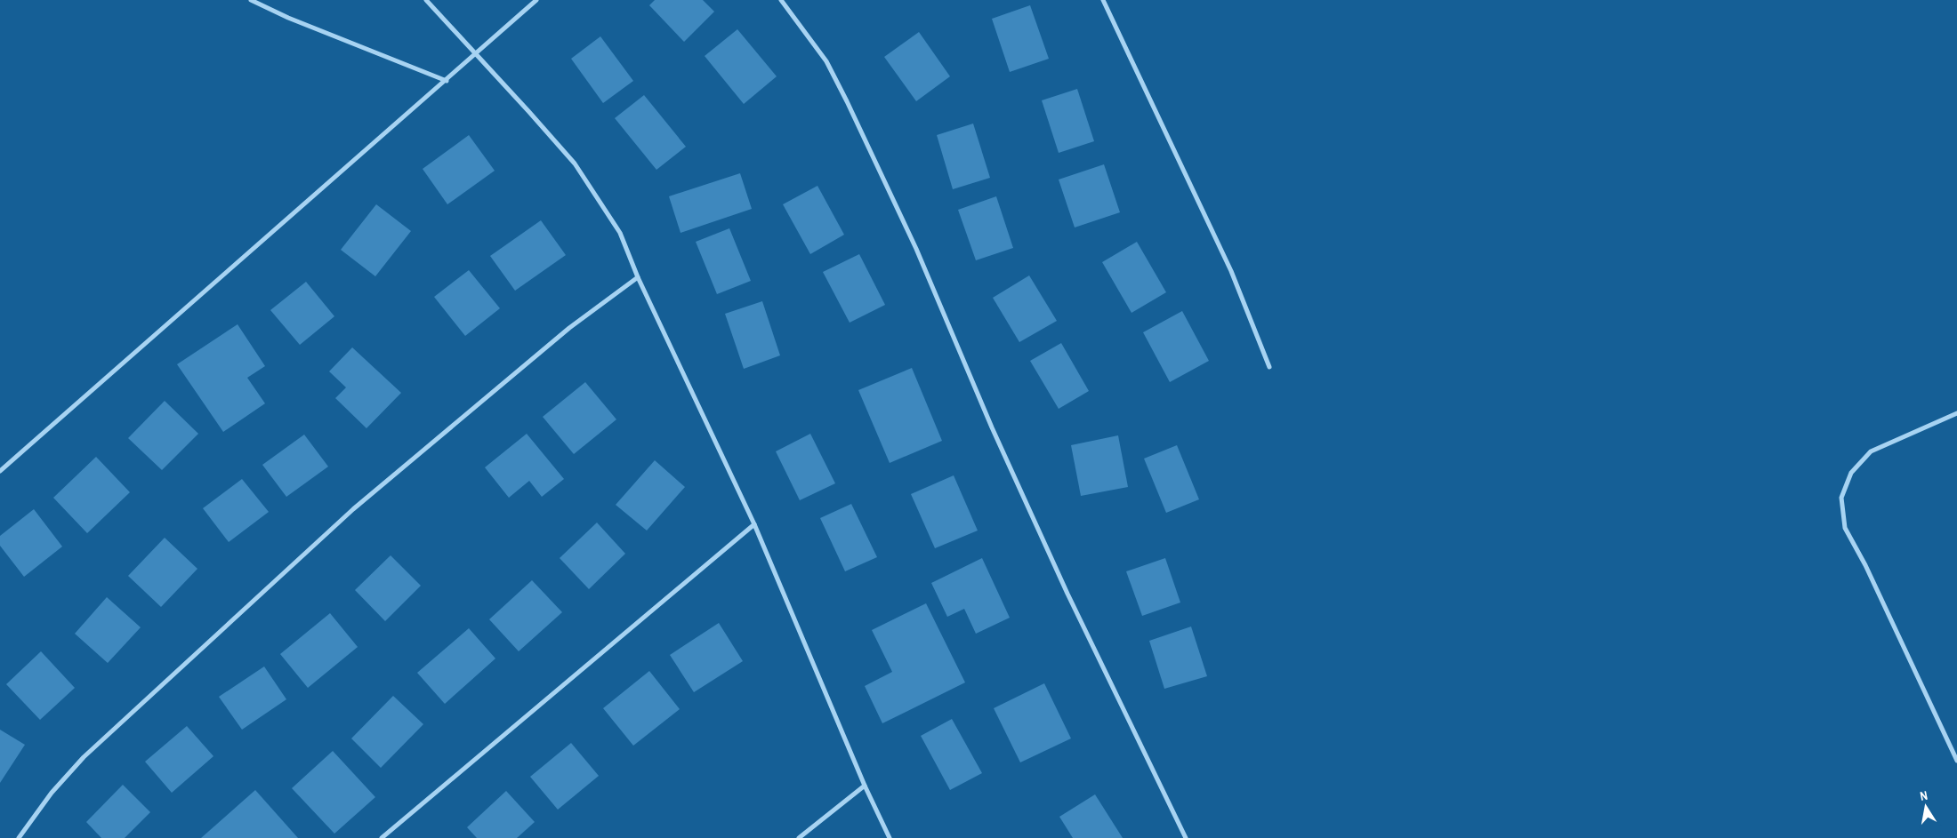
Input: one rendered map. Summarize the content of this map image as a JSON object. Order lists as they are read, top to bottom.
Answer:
{
  "north": "top"
}
